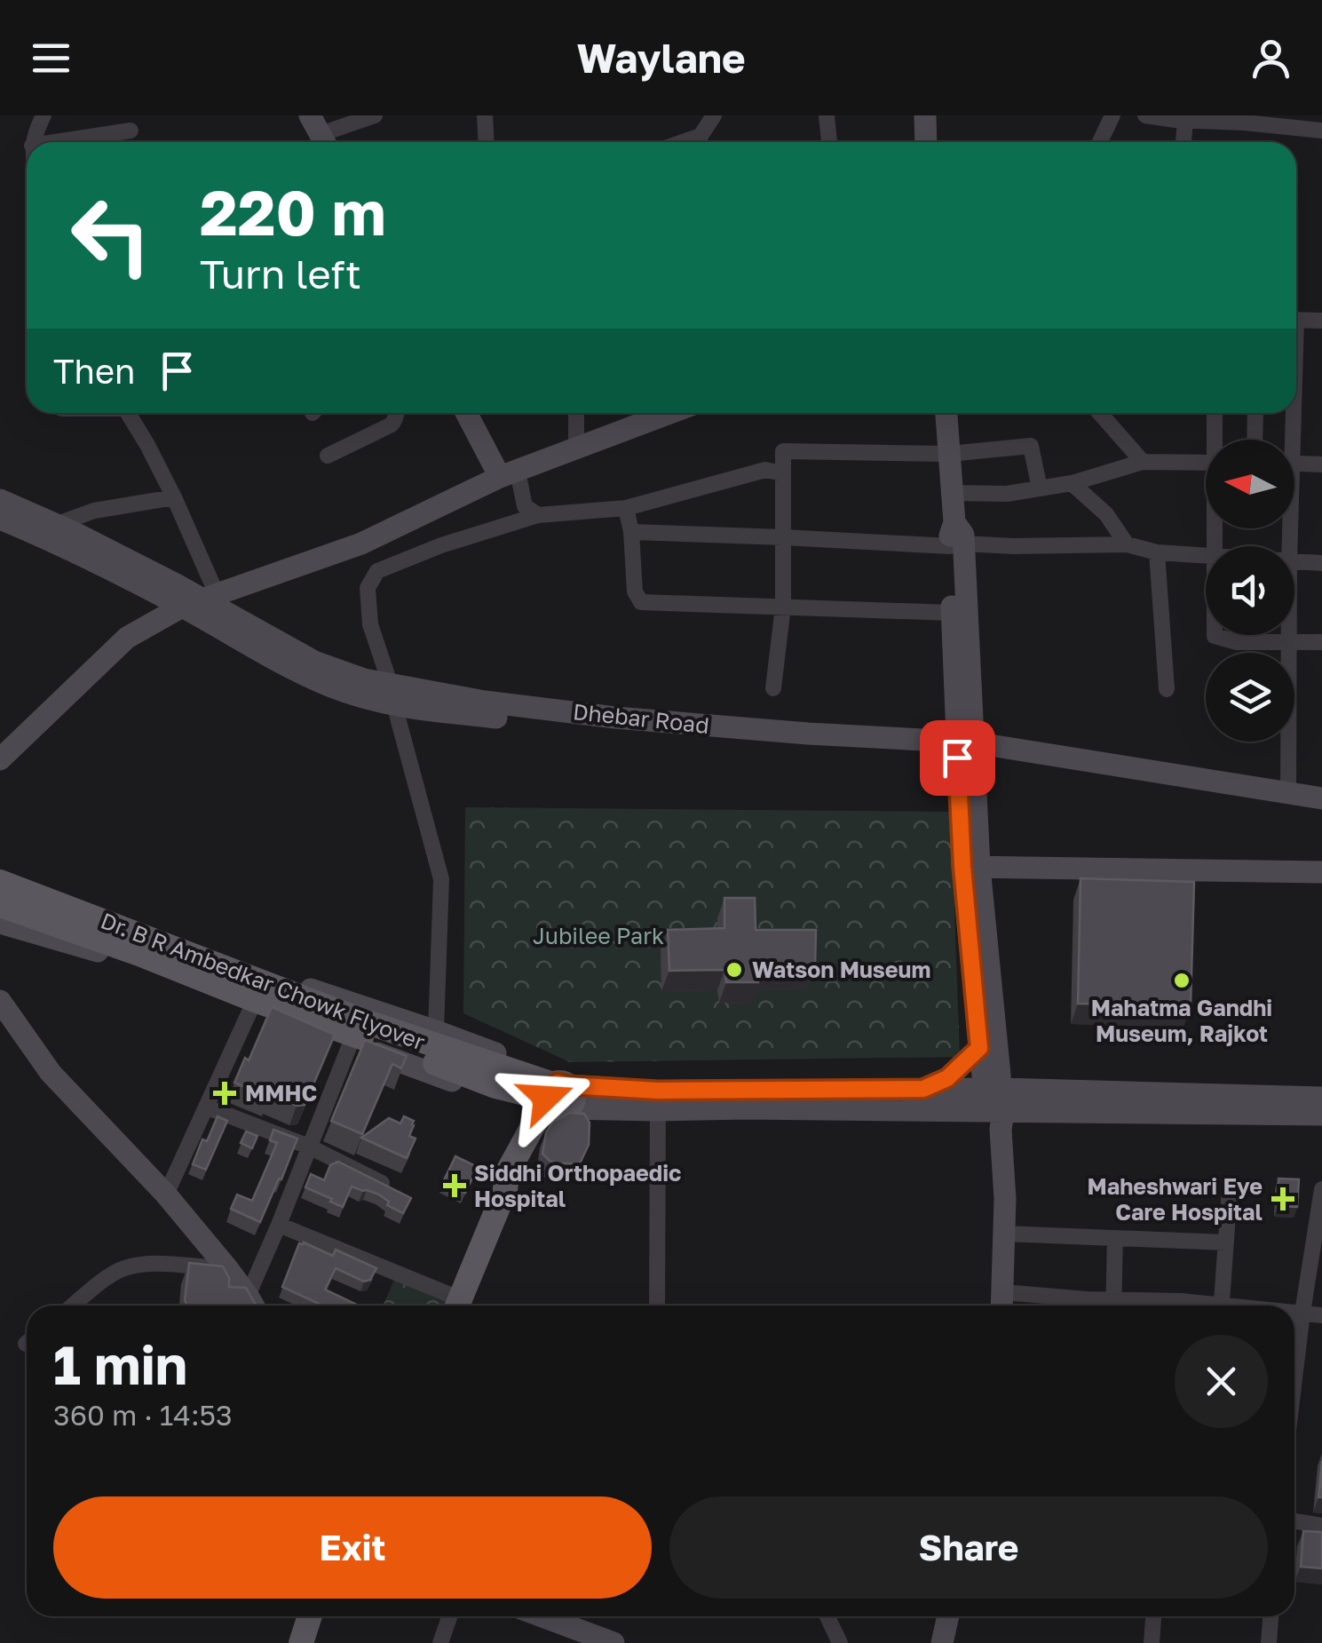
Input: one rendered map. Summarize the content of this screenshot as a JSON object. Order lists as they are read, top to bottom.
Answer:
{
  "streets": {
    "main road": ["Dr. B R Ambedkar Chowk Flyover"],
    "street": ["Dhebar Road"]
  },
  "parks": ["Jubilee Park"],
  "places": {
    "other": ["Watson Museum", "Mahatma Gandhi Museum, Rajkot"],
    "health": ["MMHC", "Siddhi Orthopaedic Hospital", "Maheshwari Eye Care Hospital"]
  },
  "north": "left",
  "page": {
    "header": "Waylane",
    "turn": ["220 m", "Turn left"],
    "then": "Then",
    "heading": ["1 min", "360 m · 14:53"],
    "buttons": ["Exit", "Share"]
  }
}
